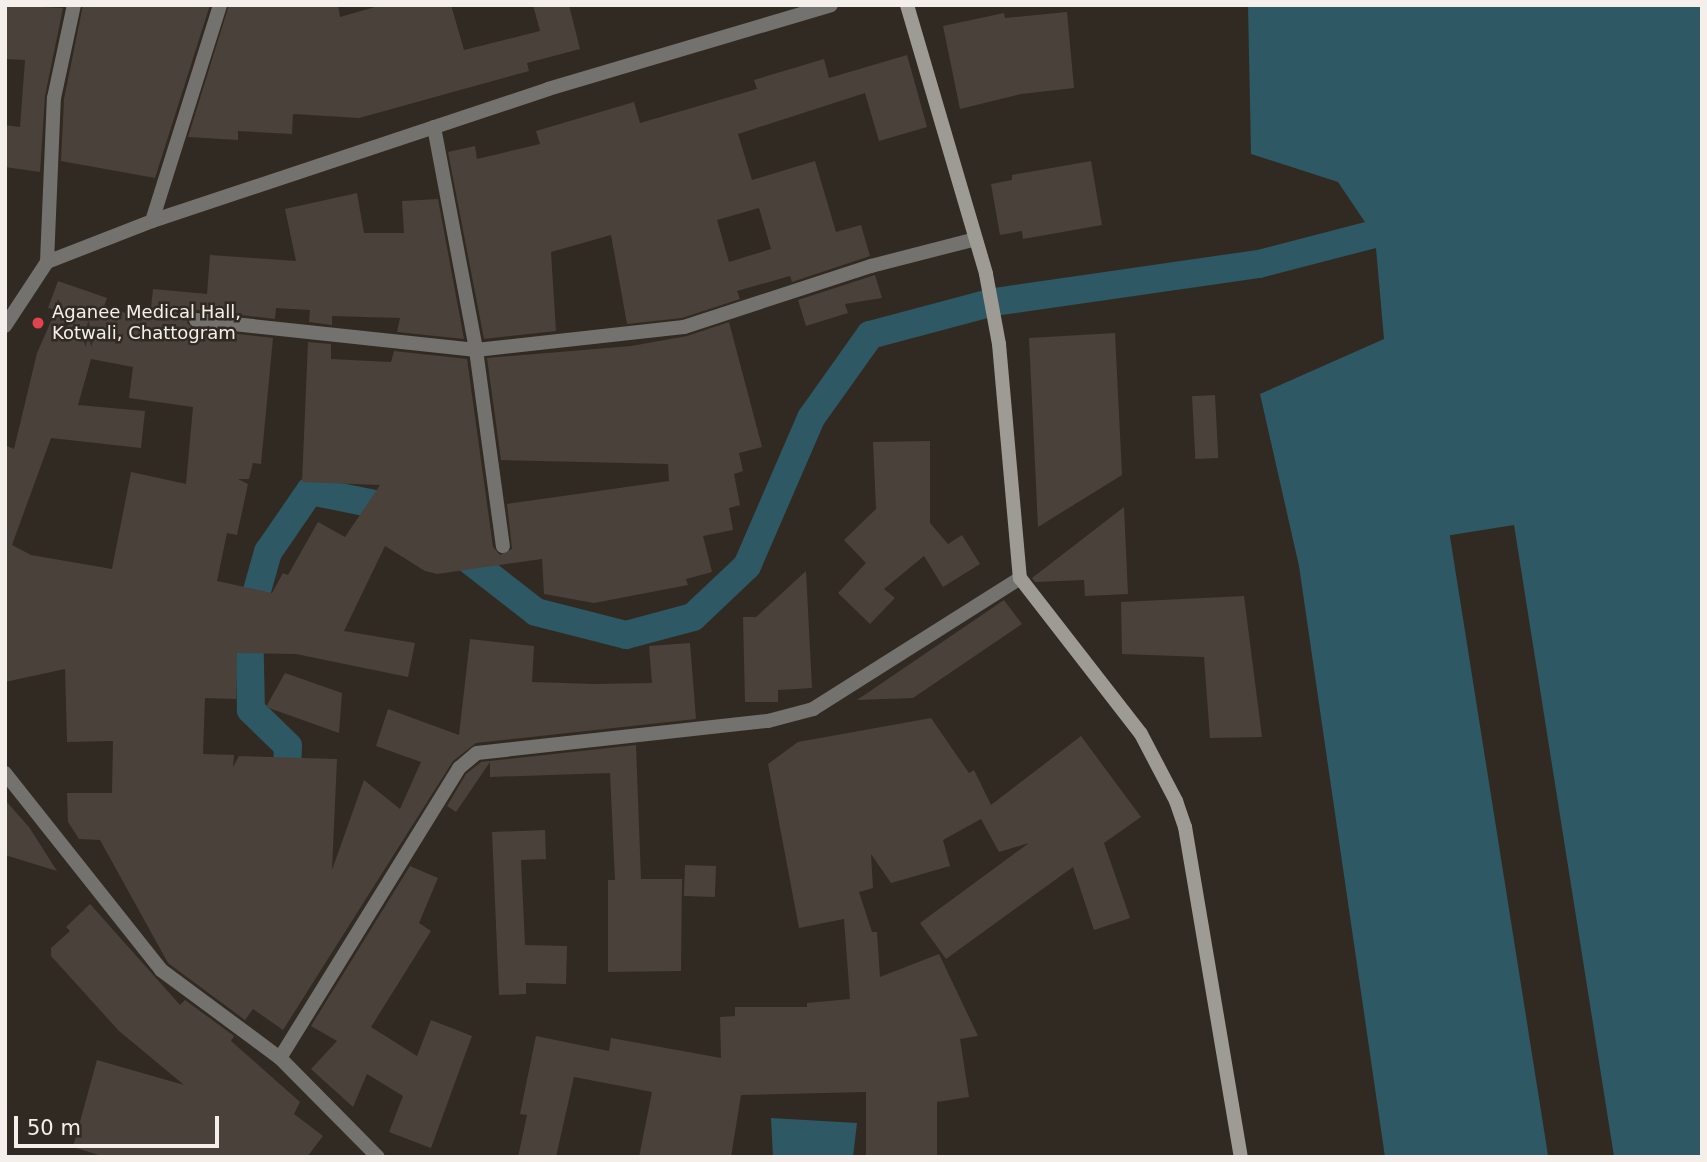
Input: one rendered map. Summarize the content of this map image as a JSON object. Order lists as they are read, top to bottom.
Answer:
{
  "places": ["Aganee Medical Hall, Kotwali, Chattogram"],
  "scale_bar": "50 m"
}
